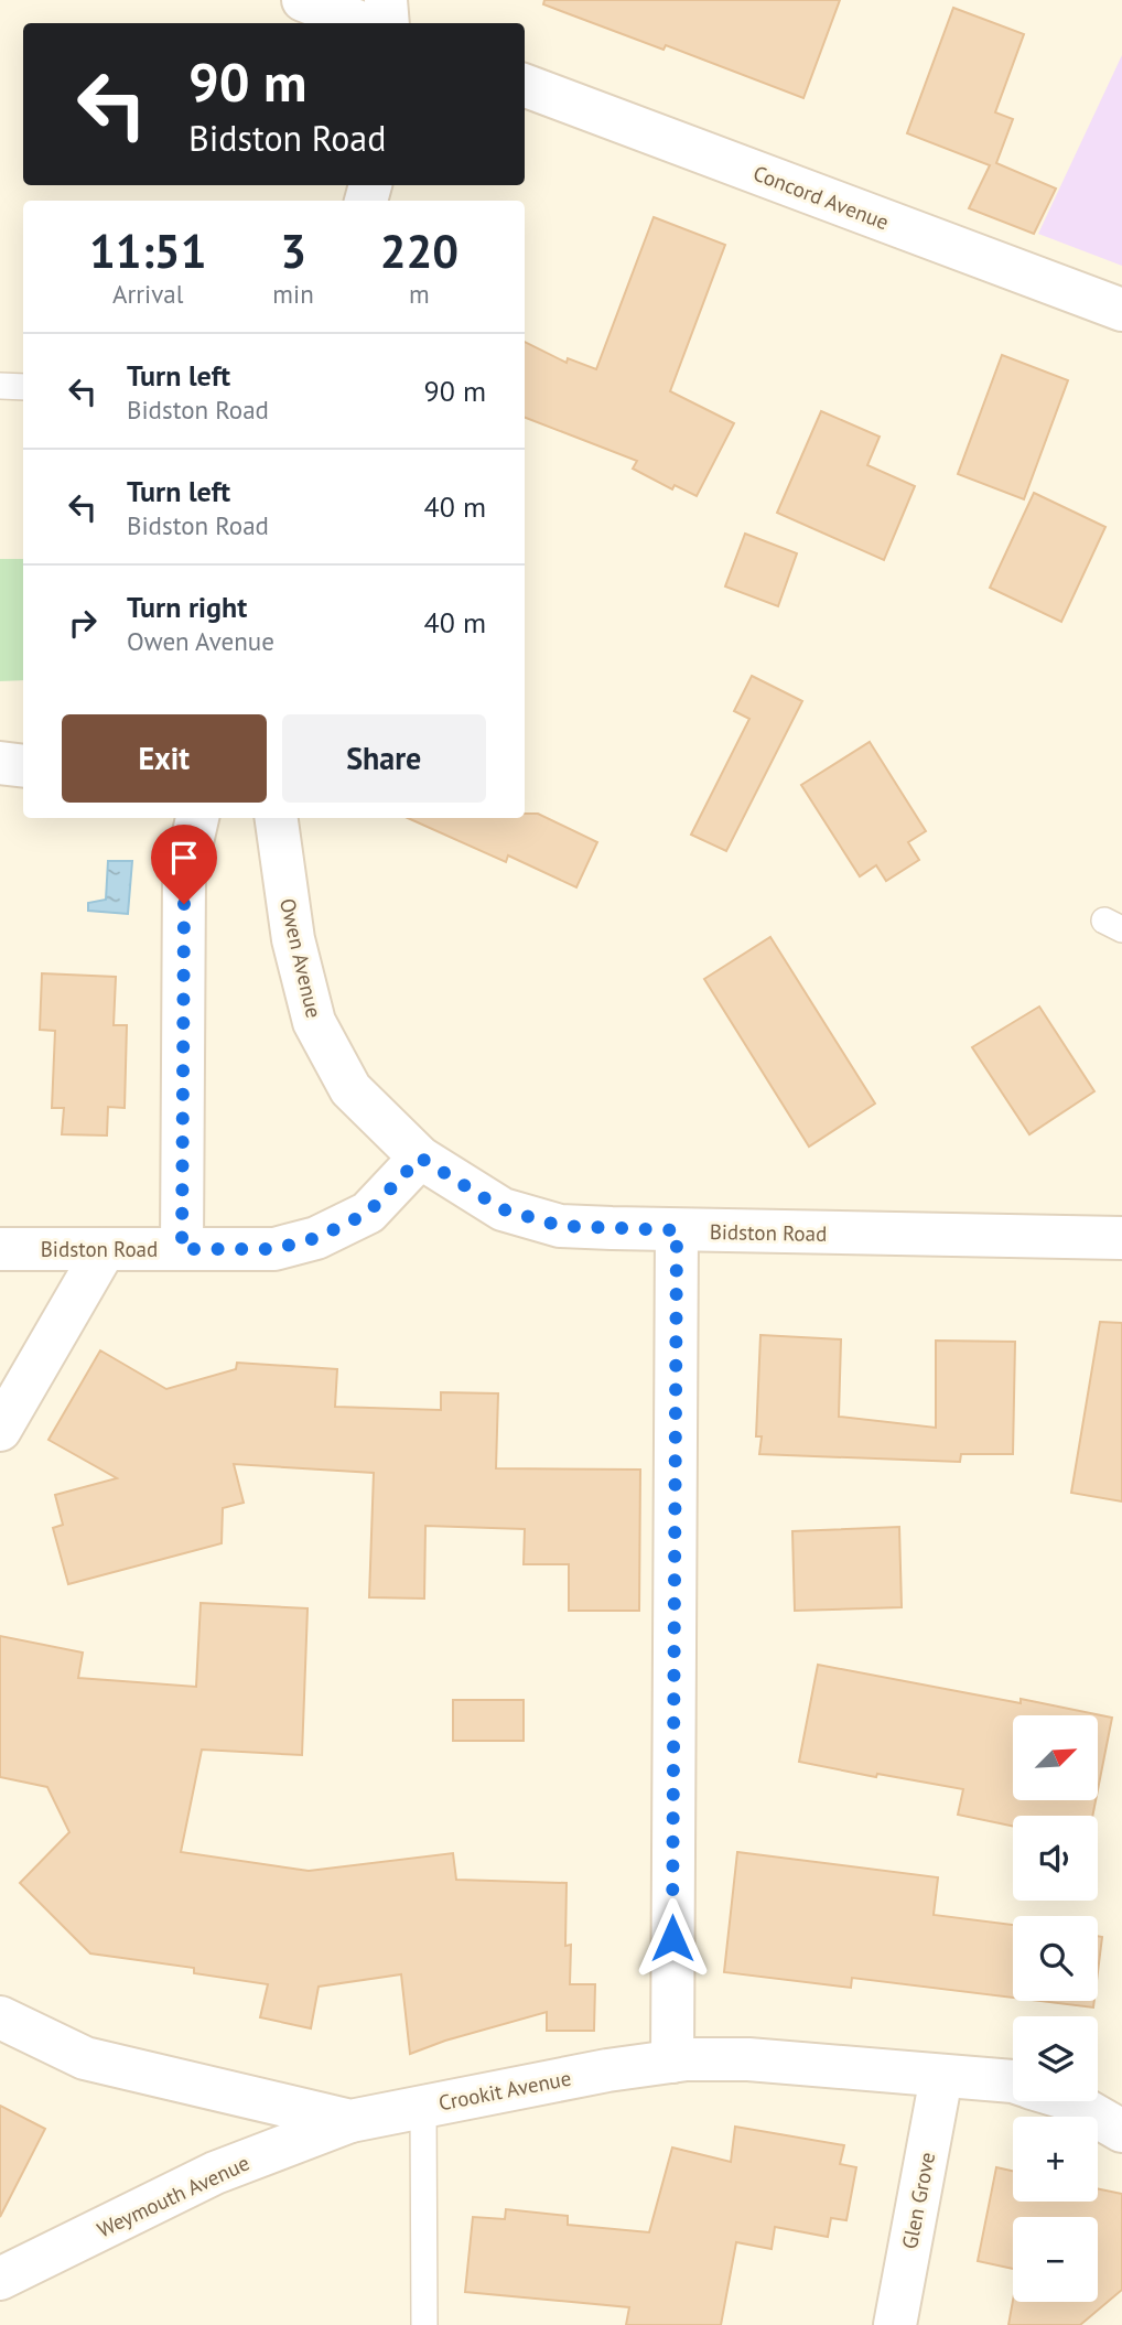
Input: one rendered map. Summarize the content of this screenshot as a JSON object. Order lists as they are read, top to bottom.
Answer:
{
  "streets": {
    "street": [
      "Concord Avenue",
      "Owen Avenue",
      "Bidston Road",
      "Crookit Avenue",
      "Weymouth Avenue",
      "Glen Grove"
    ]
  },
  "crossings": [
    ["Owen Avenue", "Bidston Road"],
    ["Crookit Avenue", "Weymouth Avenue"],
    ["Crookit Avenue", "Glen Grove"]
  ],
  "north": "top right",
  "page": {
    "turn": ["90 m", "Bidston Road"],
    "eta": [
      "11:51",
      "Arrival",
      "3",
      "min",
      "220",
      "m"
    ],
    "list": [
      {
        "name": "Turn left",
        "note": "Bidston Road",
        "value": "90 m"
      },
      {
        "name": "Turn left",
        "note": "Bidston Road",
        "value": "40 m"
      },
      {
        "name": "Turn right",
        "note": "Owen Avenue",
        "value": "40 m"
      }
    ],
    "buttons": ["Exit", "Share"],
    "map_buttons": ["+", "−"]
  }
}
